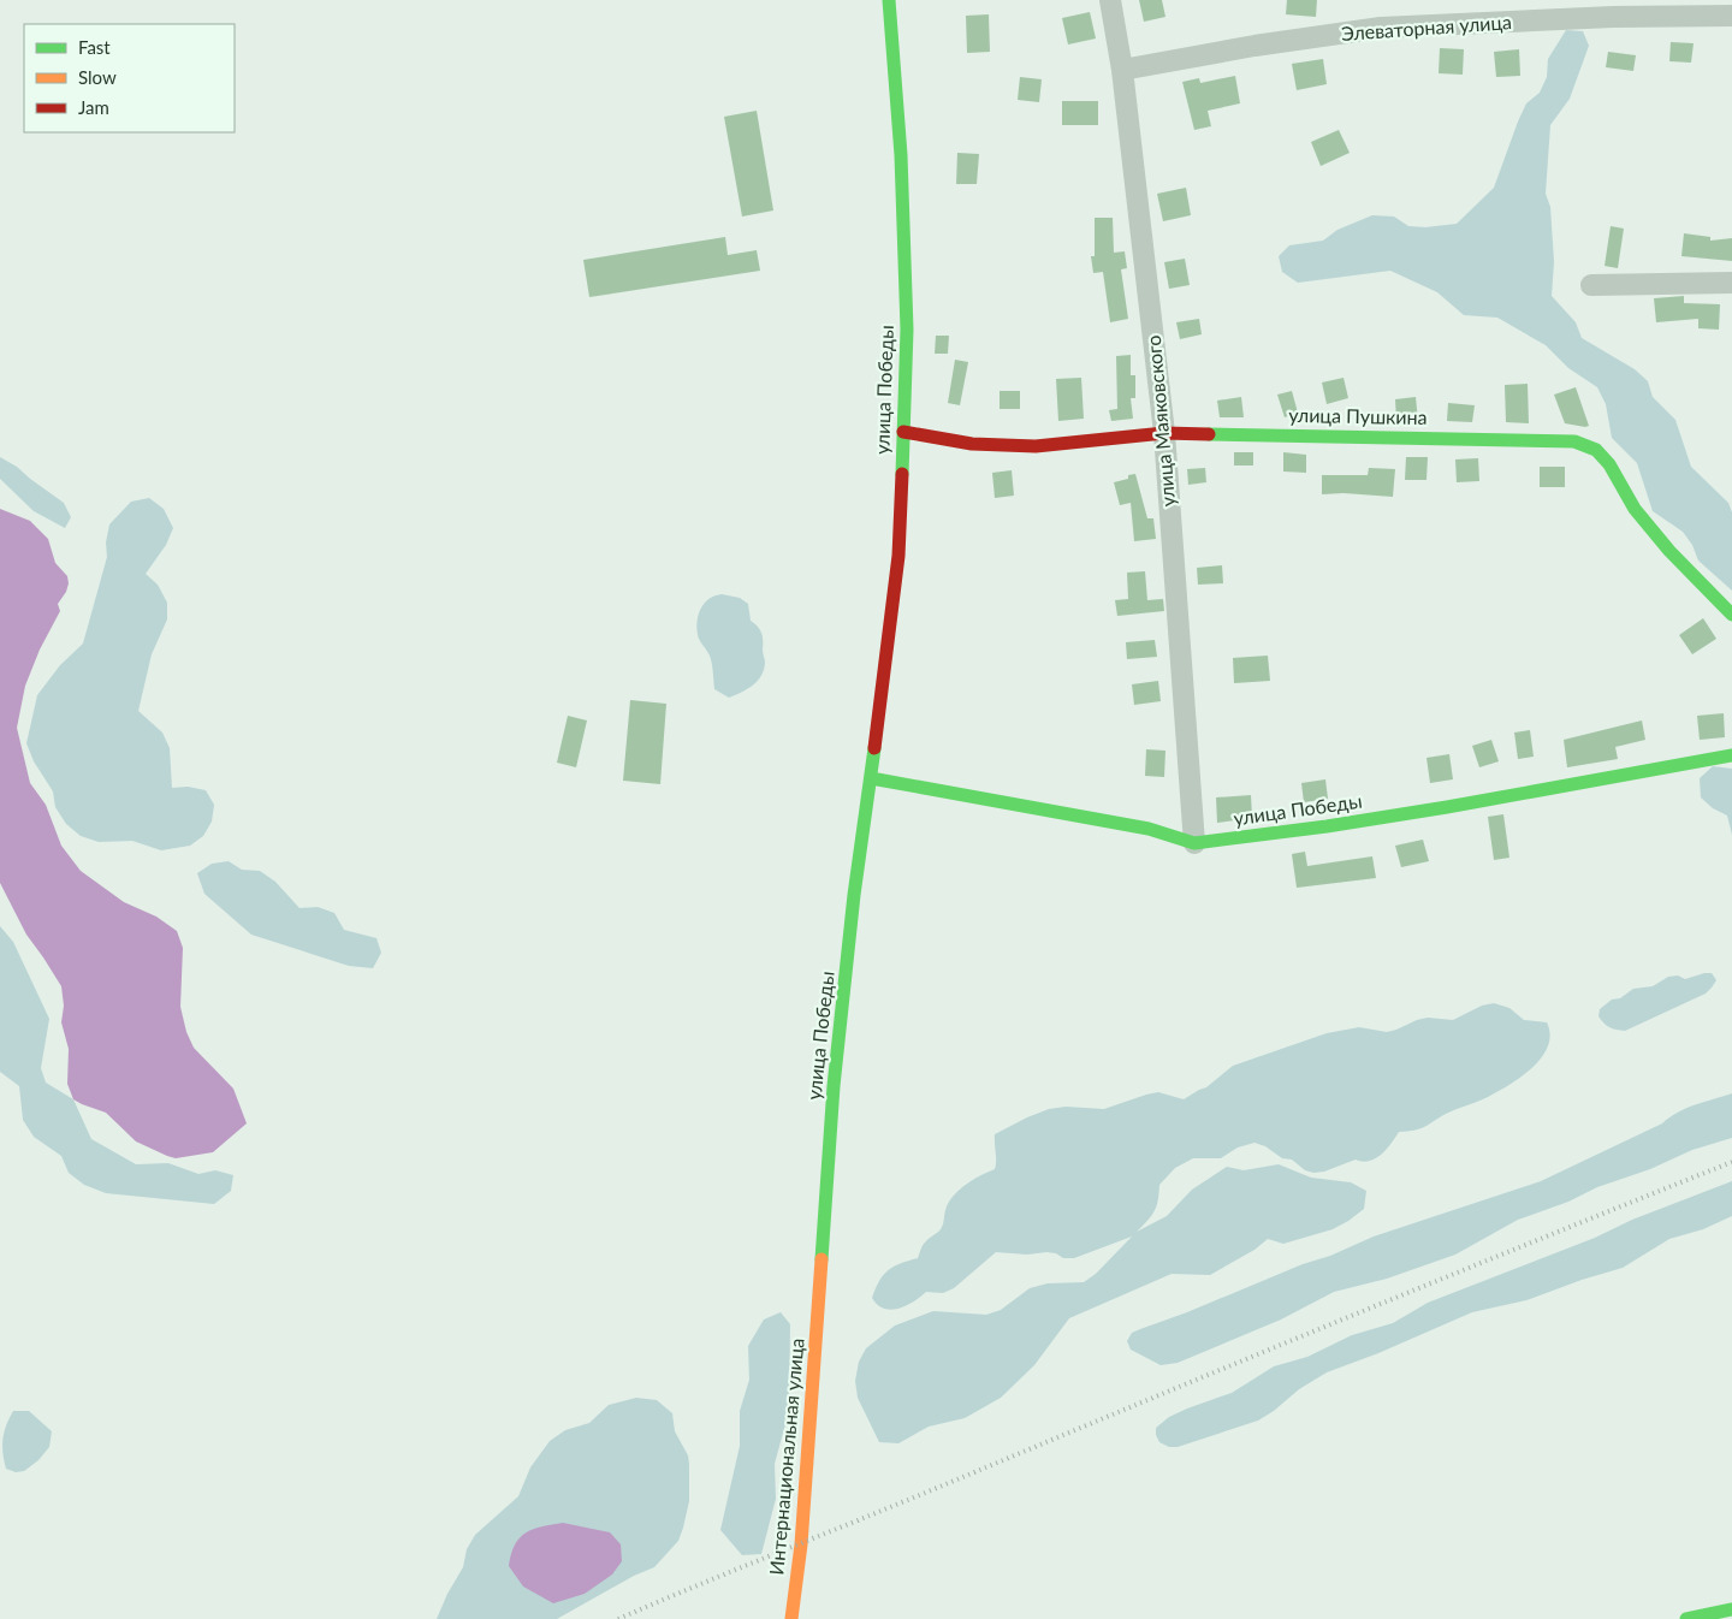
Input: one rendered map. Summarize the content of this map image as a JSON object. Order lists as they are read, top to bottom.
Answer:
{
  "streets": {
    "street": [
      "Элеваторная улица",
      "улица Победы",
      "улица Пушкина",
      "улица Маяковского",
      "Интернациональная улица"
    ]
  },
  "crossings": [
    ["Элеваторная улица", "улица Маяковского"],
    ["улица Победы", "улица Пушкина"],
    ["улица Победы", "улица Маяковского"],
    ["улица Победы", "Интернациональная улица"],
    ["улица Пушкина", "улица Маяковского"]
  ],
  "legend": ["Fast", "Slow", "Jam"]
}
